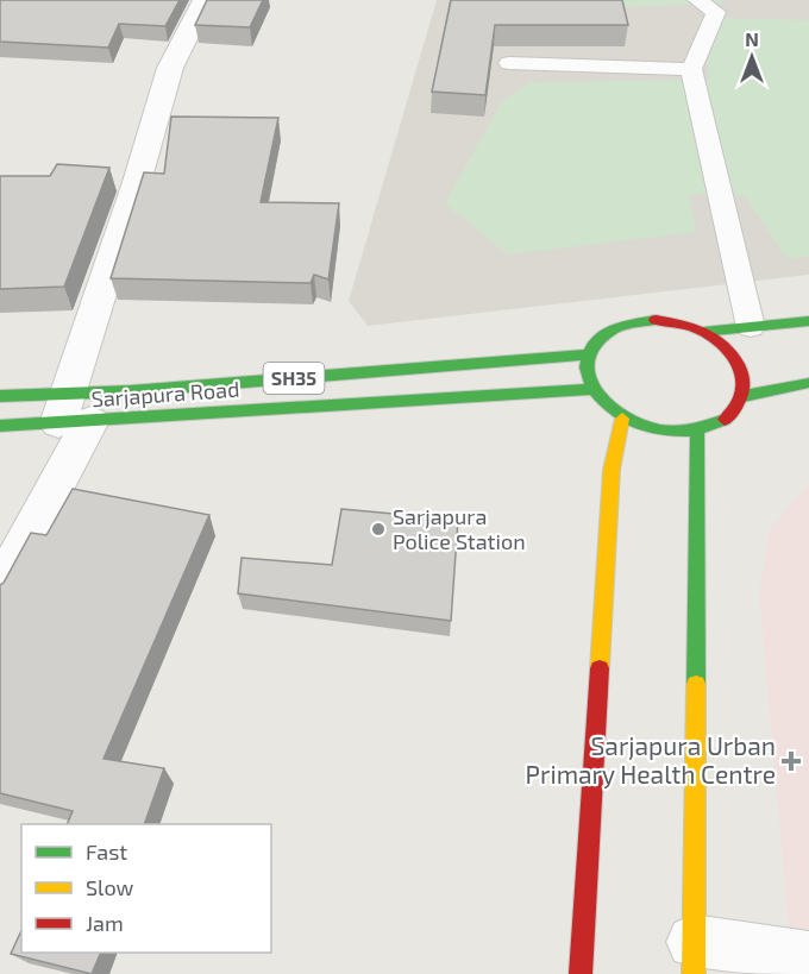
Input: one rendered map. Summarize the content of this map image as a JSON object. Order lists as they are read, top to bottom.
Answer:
{
  "streets": {
    "main road": ["SH35", "Sarjapura Road"]
  },
  "places": {
    "other": ["Sarjapura Police Station"],
    "health": ["Sarjapura Urban Primary Health Centre"]
  },
  "legend": ["Fast", "Slow", "Jam"],
  "north": "top"
}
